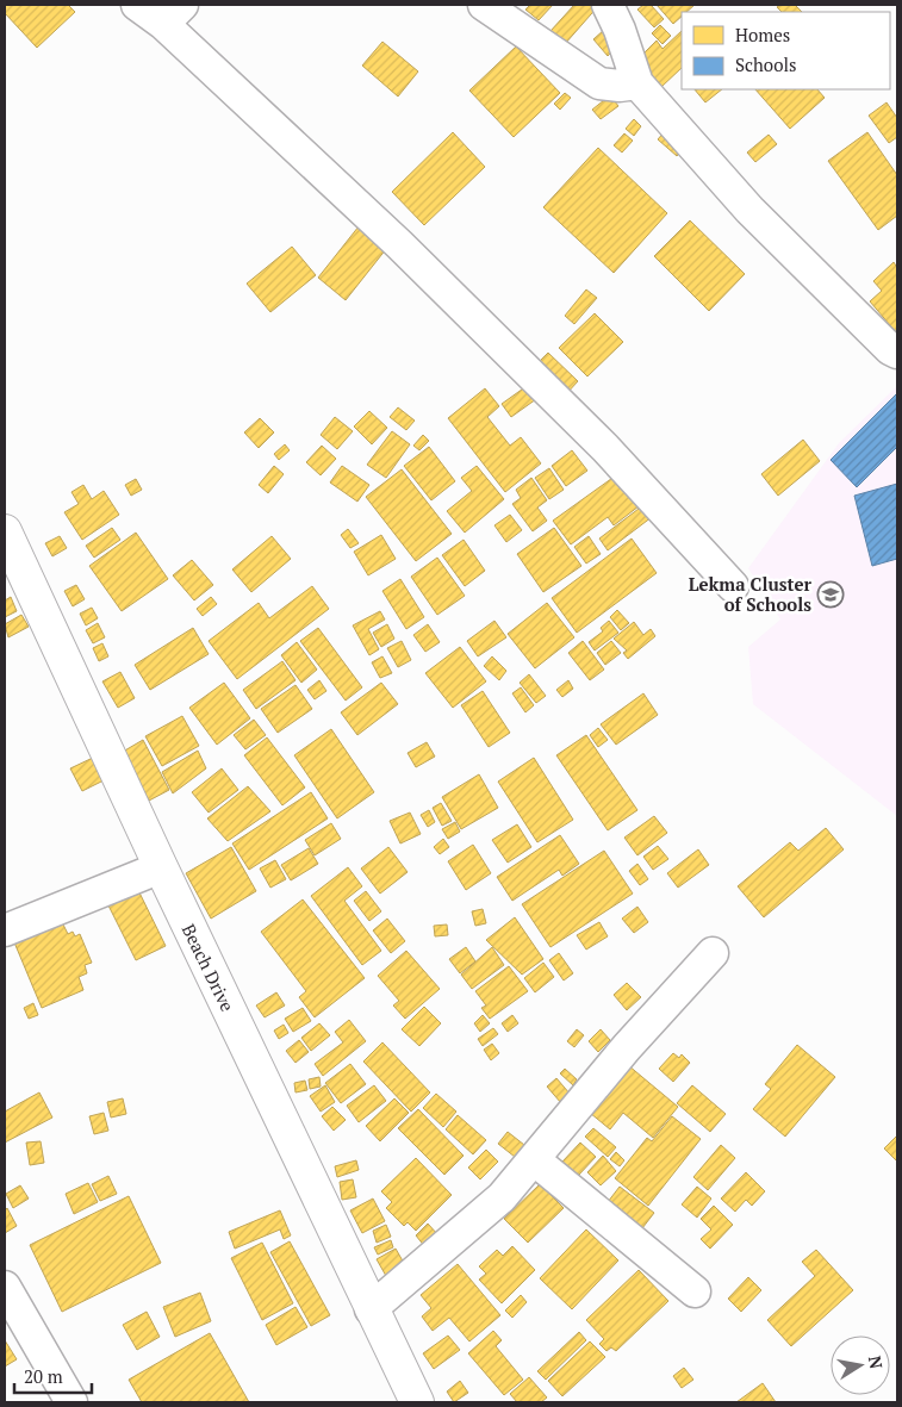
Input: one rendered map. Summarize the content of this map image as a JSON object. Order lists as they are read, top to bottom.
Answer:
{
  "streets": {
    "street": ["Beach Drive"]
  },
  "places": {
    "school or university": ["Lekma Cluster of Schools"]
  },
  "legend": ["Homes", "Schools"],
  "scale_bar": "20 m",
  "north": "right"
}
